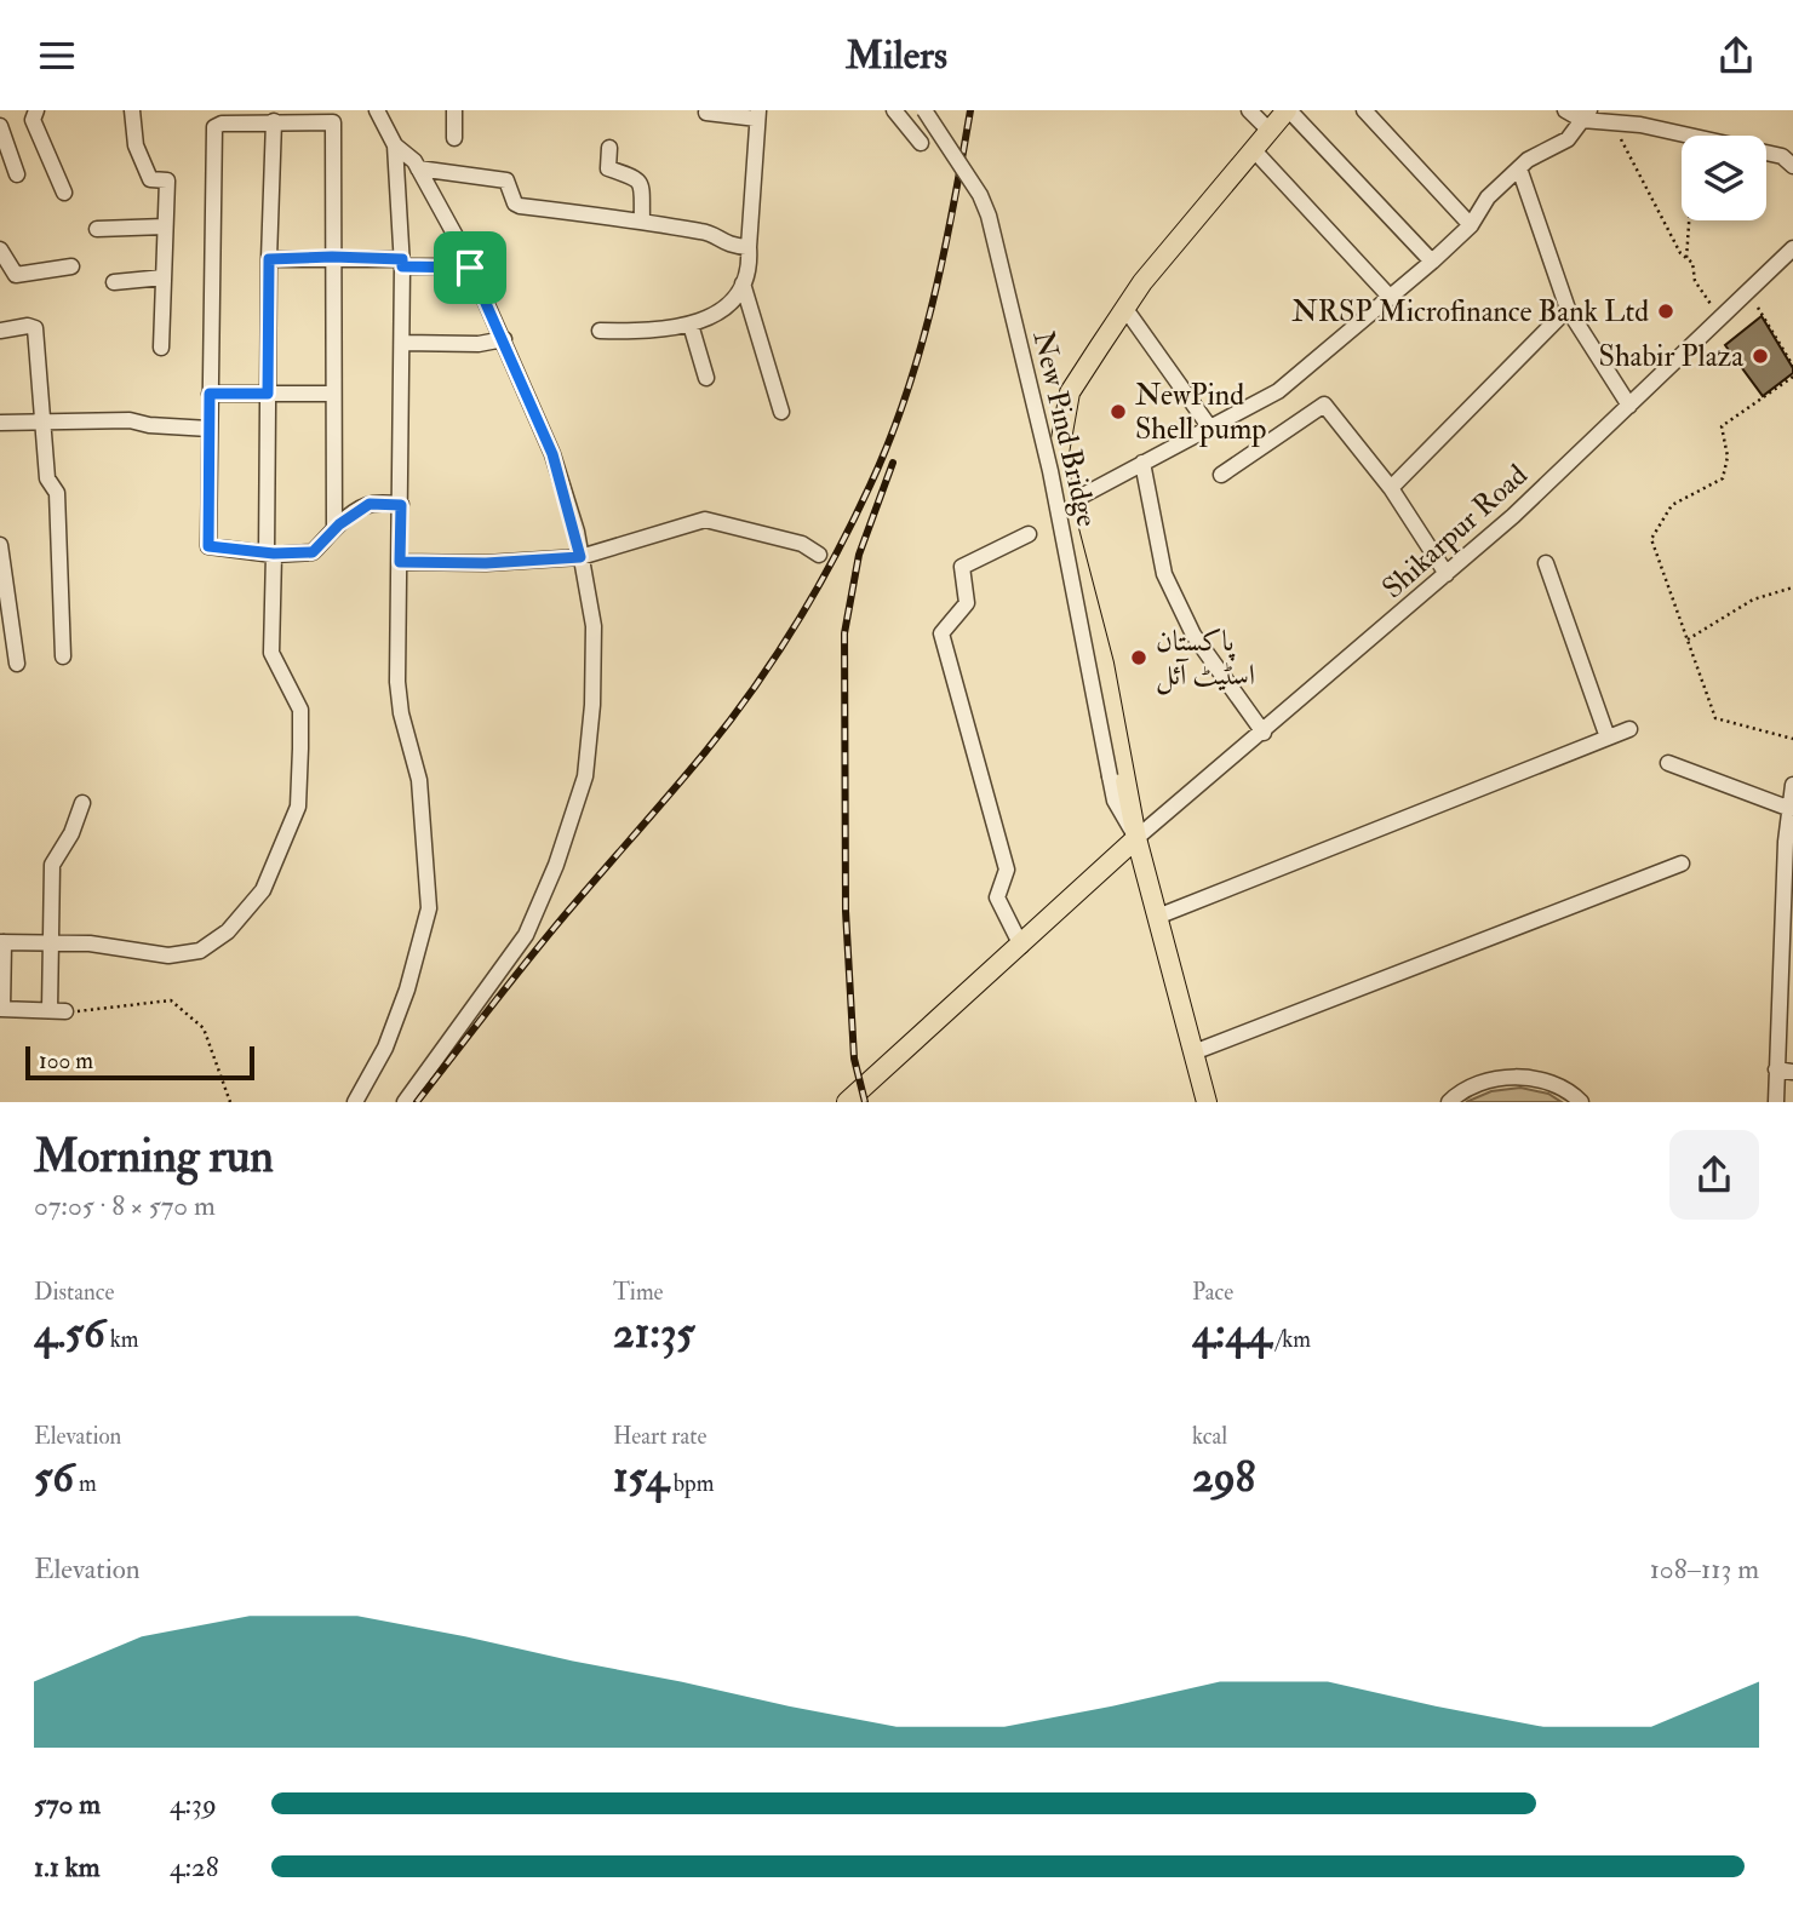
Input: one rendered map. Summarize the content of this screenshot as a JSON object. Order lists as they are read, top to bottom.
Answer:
{
  "streets": {
    "street": ["New Pind Bridge", "Shikarpur Road"]
  },
  "crossings": [
    ["New Pind Bridge", "Shikarpur Road"]
  ],
  "places": [
    "NRSP Microfinance Bank Ltd",
    "Shabir Plaza",
    "NewPind Shell pump",
    "پاکستان اسٹیٹ آئل"
  ],
  "scale_bar": "100 m",
  "page": {
    "header": "Milers",
    "scale": "100 m",
    "heading": ["Morning run", "07:05 · 8 × 570 m"],
    "stats": [
      ["Distance", "4.56 km"],
      ["Time", "21:35"],
      ["Pace", "4:44 /km"],
      ["Elevation", "56 m"],
      ["Heart rate", "154 bpm"],
      ["kcal", "298"]
    ],
    "chart": ["Elevation", "108–113 m"],
    "list": [
      {
        "name": "570 m",
        "note": "4:39"
      },
      {
        "name": "1.1 km",
        "note": "4:28"
      }
    ]
  }
}
